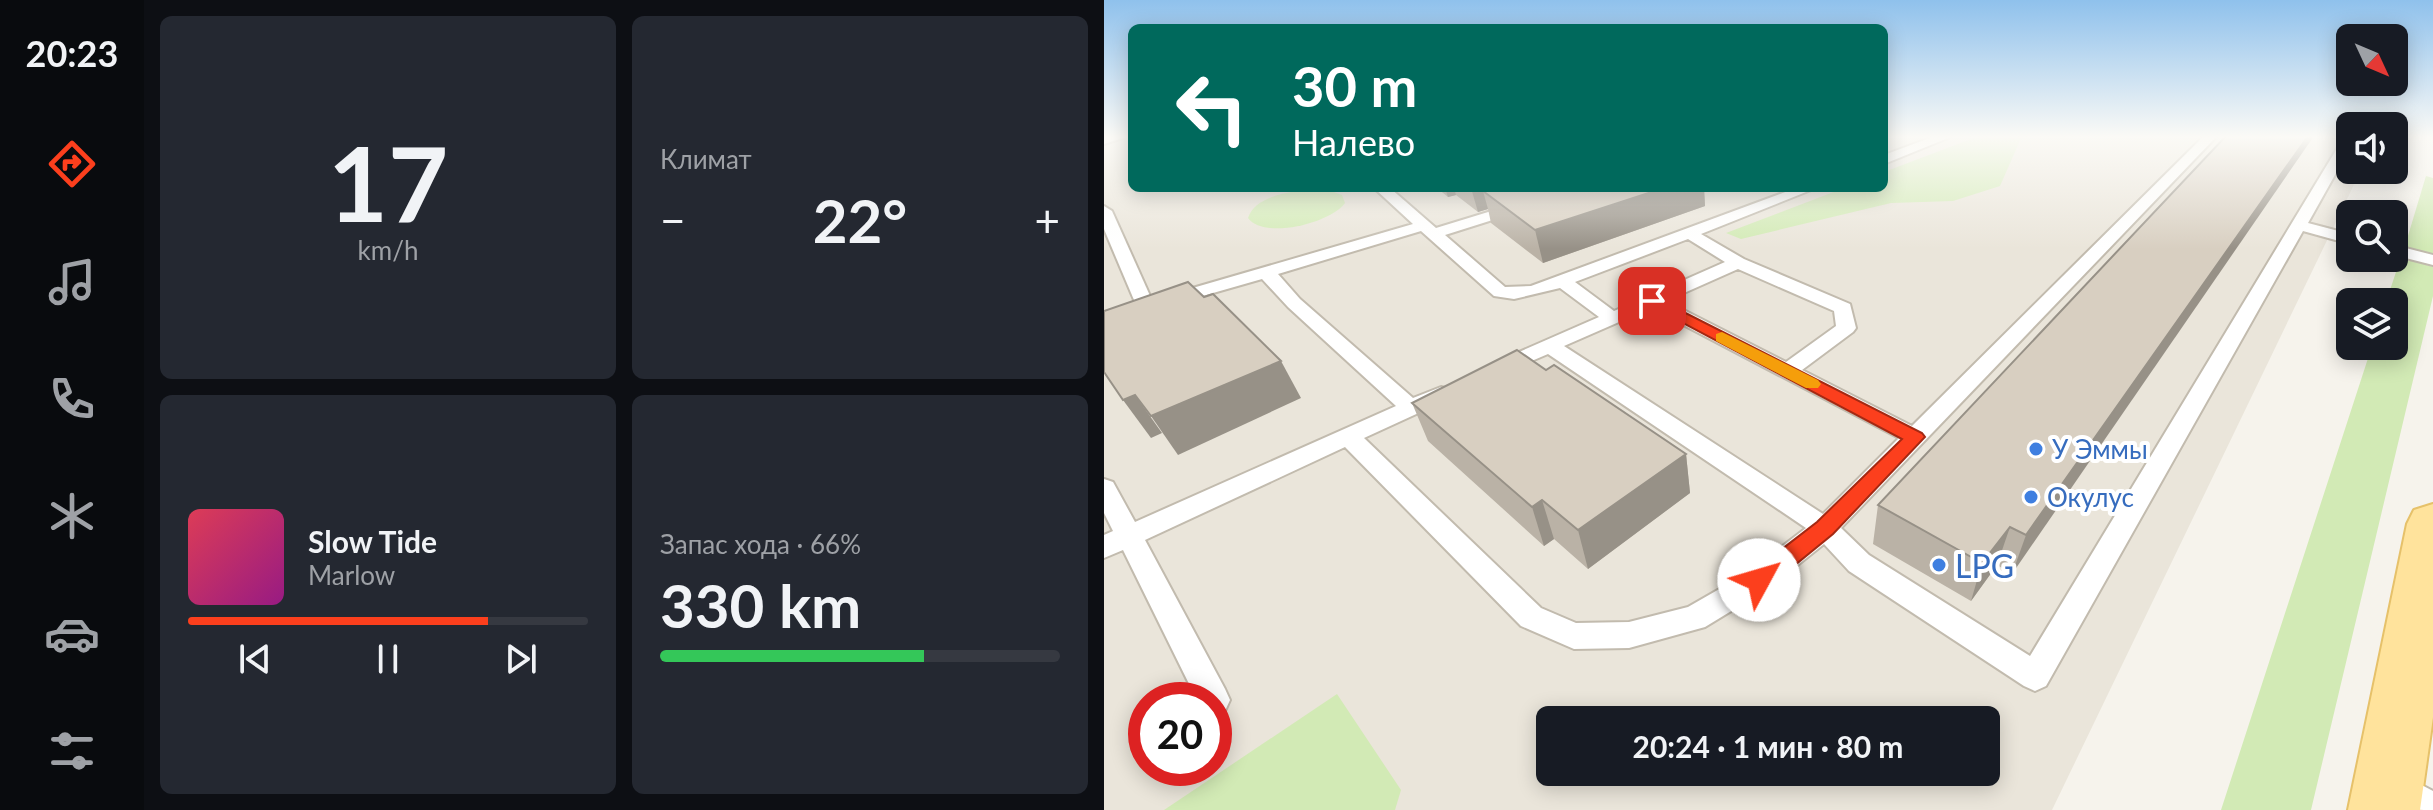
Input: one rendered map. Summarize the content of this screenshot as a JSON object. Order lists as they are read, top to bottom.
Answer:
{
  "places": ["У Эммы", "Окулус", "LPG"],
  "north": "bottom right",
  "page": {
    "tabs": "20:23",
    "tile": [
      ["17", "km/h"],
      "Климат",
      ["Запас хода · 66%", "330 km"]
    ],
    "turn": ["30 m", "Налево"],
    "heat": ["−", "22°", "+"],
    "song": ["Slow Tide", "Marlow"],
    "limit": "20",
    "trip": "20:24 · 1 мин · 80 m"
  }
}
